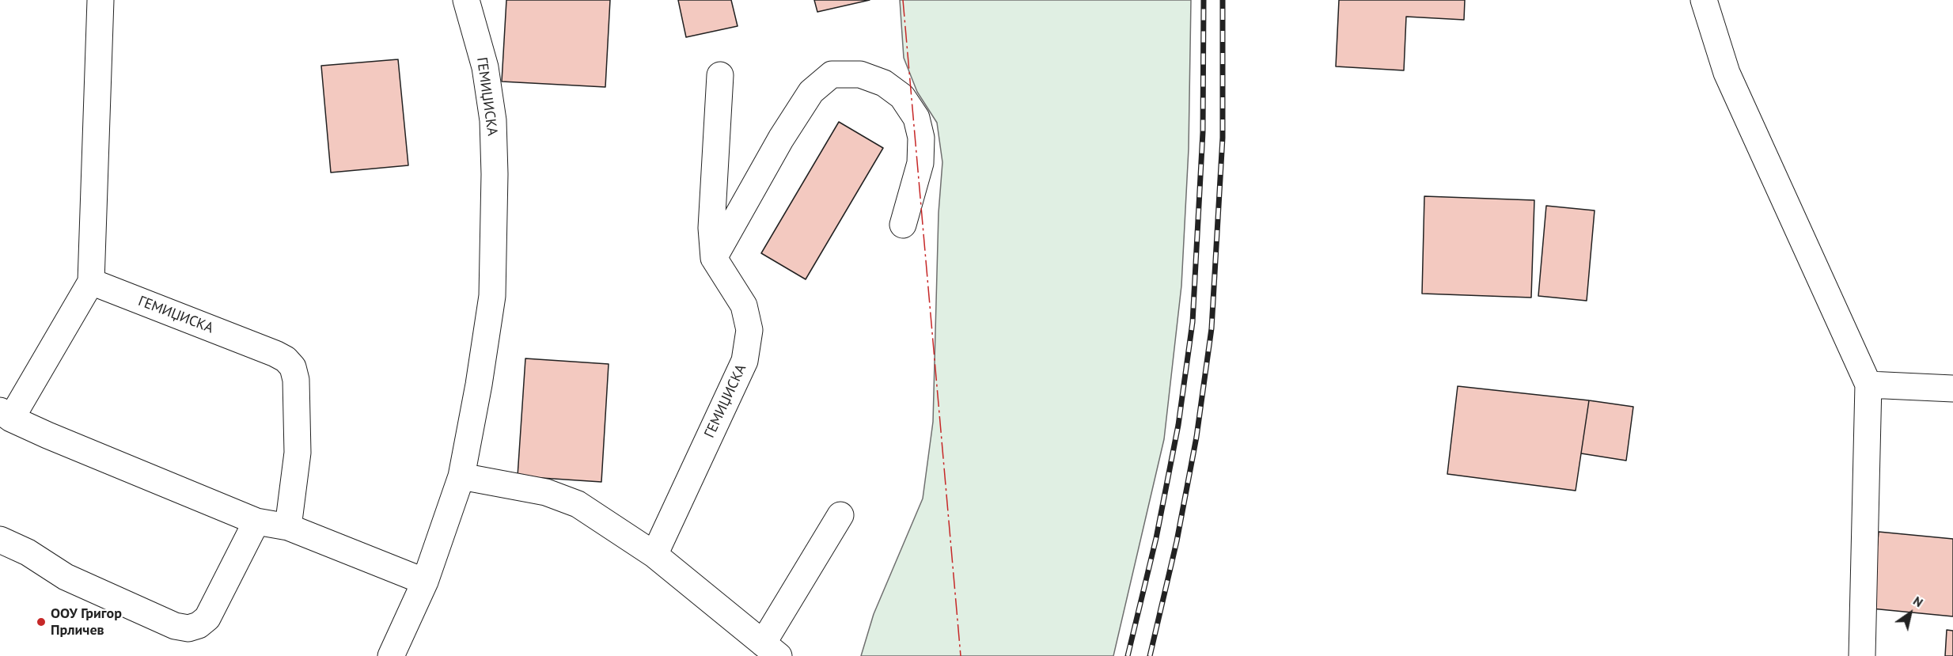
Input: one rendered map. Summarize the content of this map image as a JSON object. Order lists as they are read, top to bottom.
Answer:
{
  "streets": {
    "street": ["ГЕМИЏИСКА"]
  },
  "places": ["ООУ Григор Прличев"],
  "north": "top right"
}
